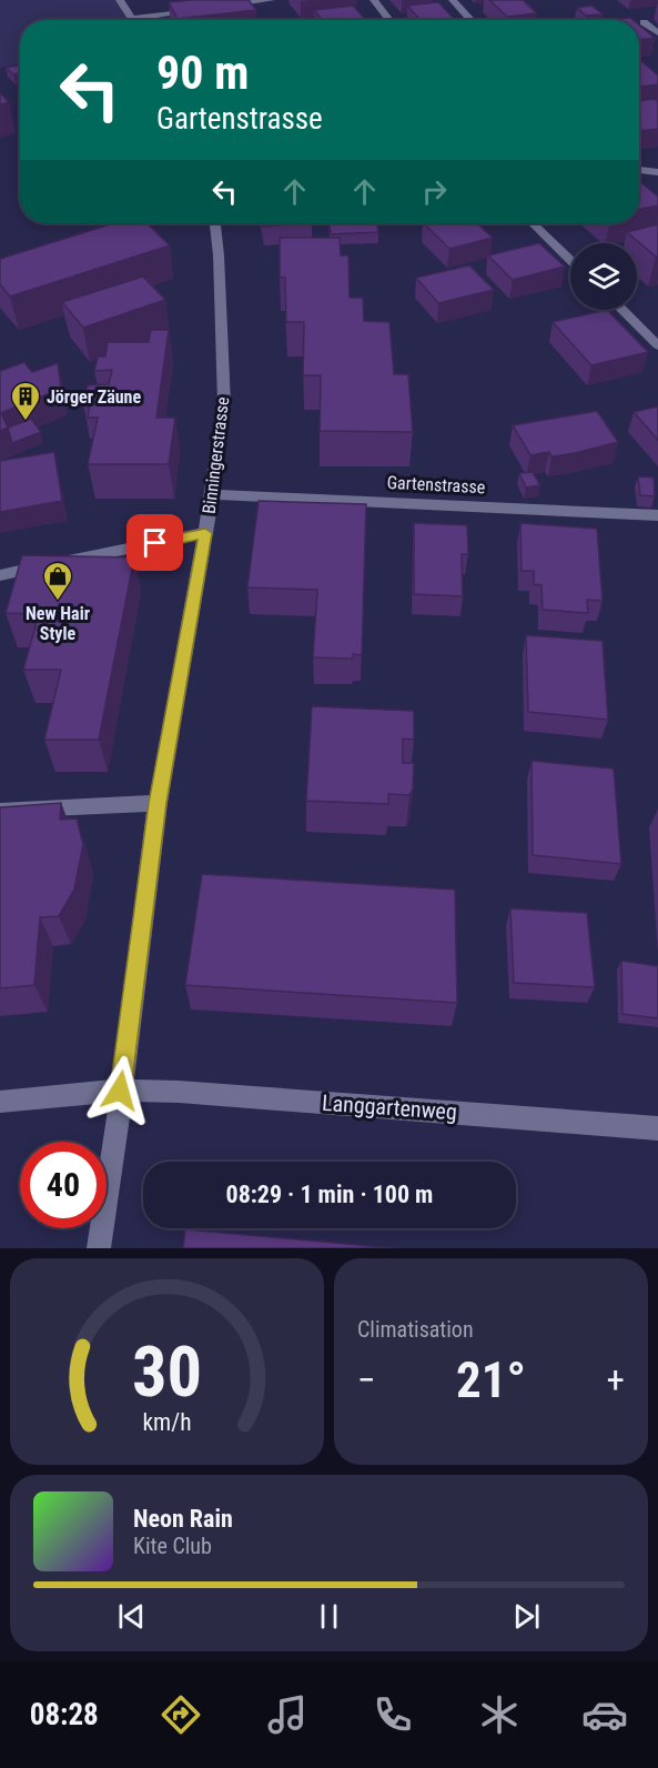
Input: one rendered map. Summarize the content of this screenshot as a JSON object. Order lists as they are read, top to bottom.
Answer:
{
  "streets": {
    "street": ["Binningerstrasse", "Gartenstrasse", "Langgartenweg"]
  },
  "crossings": [
    ["Binningerstrasse", "Gartenstrasse"],
    ["Binningerstrasse", "Langgartenweg"]
  ],
  "places": {
    "building": ["Jörger Zäune"],
    "shop": ["New Hair Style"]
  },
  "page": {
    "turn": ["90 m", "Gartenstrasse"],
    "limit": "40",
    "trip": "08:29 · 1 min · 100 m",
    "tile": "Climatisation",
    "heat": ["−", "21°", "+"],
    "song": ["Neon Rain", "Kite Club"],
    "tabs": "08:28",
    "gauge": ["30", "km/h"]
  }
}
